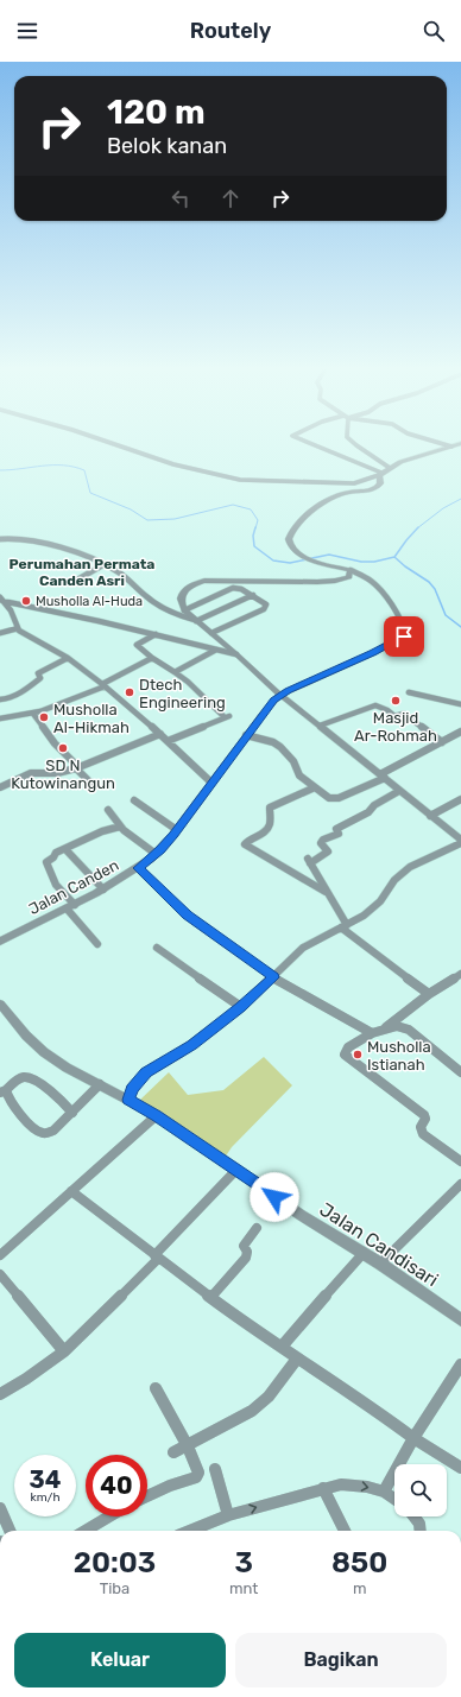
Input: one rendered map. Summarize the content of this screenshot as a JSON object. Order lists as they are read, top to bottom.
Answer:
{
  "streets": {
    "street": ["Jalan Canden", "Jalan Candisari"]
  },
  "districts": ["Perumahan Permata Canden Asri"],
  "places": [
    "Musholla Al-Huda",
    "Dtech Engineering",
    "Masjid Ar-Rohmah",
    "Musholla Al-Hikmah",
    "SD N Kutowinangun",
    "Musholla Istianah"
  ],
  "page": {
    "header": "Routely",
    "turn": ["120 m", "Belok kanan"],
    "speed": "34 km/h",
    "limit": "40",
    "eta": [
      "20:03",
      "Tiba",
      "3",
      "mnt",
      "850",
      "m"
    ],
    "buttons": ["Keluar", "Bagikan"]
  }
}
